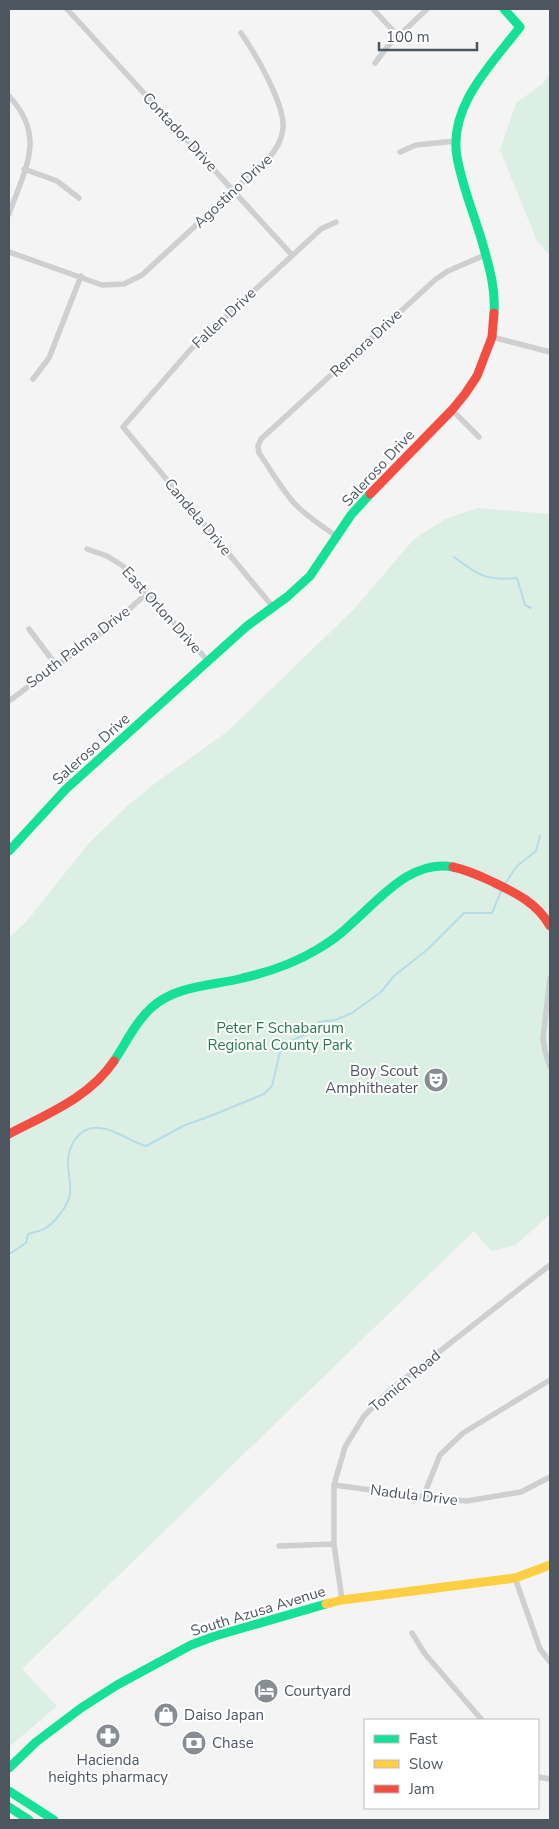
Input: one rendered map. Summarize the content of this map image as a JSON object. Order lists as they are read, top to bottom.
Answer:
{
  "streets": {
    "street": [
      "Contador Drive",
      "Agostino Drive",
      "Fallen Drive",
      "Remora Drive",
      "Saleroso Drive",
      "Candela Drive",
      "East Orlon Drive",
      "South Palma Drive",
      "Tomich Road",
      "Nadula Drive",
      "South Azusa Avenue"
    ]
  },
  "crossings": [
    ["Contador Drive", "Agostino Drive"],
    ["Contador Drive", "Fallen Drive"],
    ["Fallen Drive", "Candela Drive"],
    ["Remora Drive", "Saleroso Drive"],
    ["Saleroso Drive", "Candela Drive"],
    ["Saleroso Drive", "East Orlon Drive"],
    ["East Orlon Drive", "South Palma Drive"],
    ["Tomich Road", "Nadula Drive"],
    ["Tomich Road", "South Azusa Avenue"]
  ],
  "parks": ["Peter F Schabarum Regional County Park"],
  "places": {
    "theatre": ["Boy Scout Amphitheater"],
    "hotel": ["Courtyard"],
    "shop": ["Daiso Japan"],
    "pharmacy": ["Hacienda heights pharmacy"],
    "bank": ["Chase"]
  },
  "legend": ["Fast", "Slow", "Jam"],
  "scale_bar": "100 m"
}
